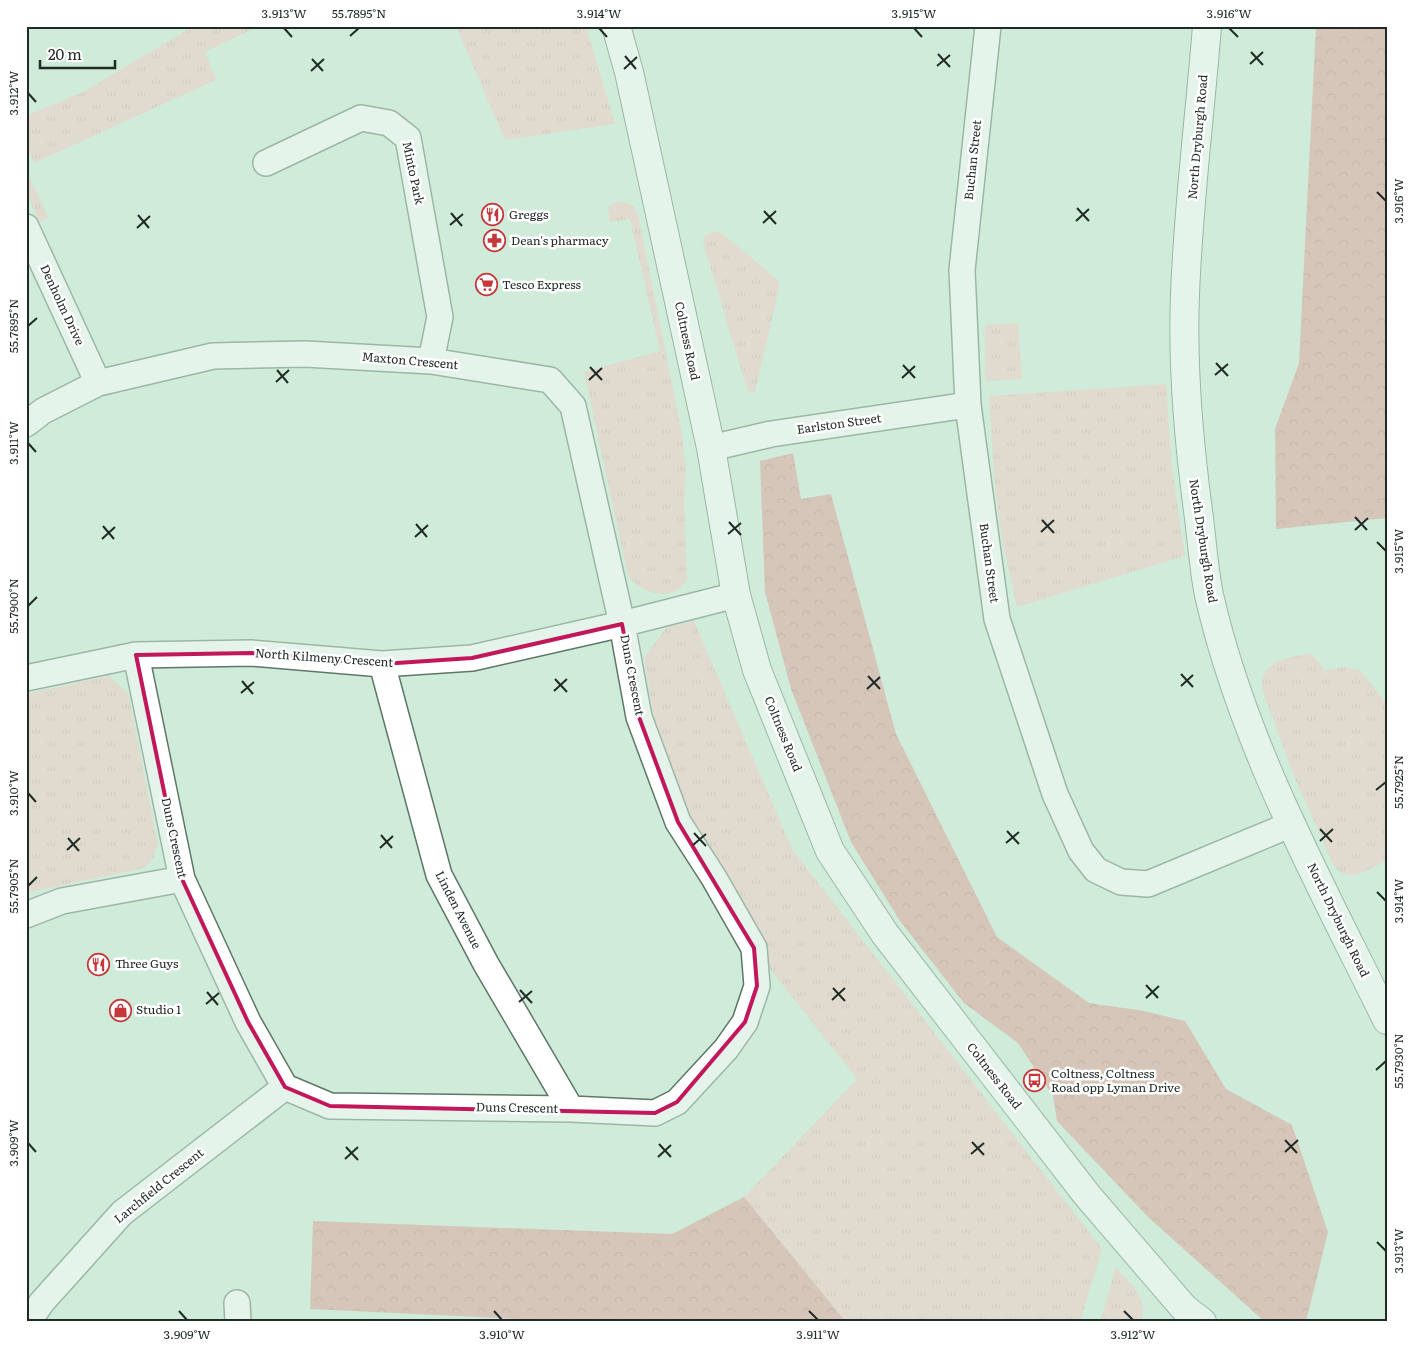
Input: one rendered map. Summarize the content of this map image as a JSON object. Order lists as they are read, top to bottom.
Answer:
{
  "streets": {
    "street": [
      "North Dryburgh Road",
      "Buchan Street",
      "Minto Park",
      "Denholm Drive",
      "Coltness Road",
      "Maxton Crescent",
      "Earlston Street",
      "North Kilmeny Crescent",
      "Duns Crescent",
      "Linden Avenue",
      "Larchfield Crescent"
    ]
  },
  "crossings": [
    ["North Dryburgh Road", "Buchan Street"],
    ["Buchan Street", "Earlston Street"],
    ["Minto Park", "Maxton Crescent"],
    ["Denholm Drive", "Maxton Crescent"],
    ["Coltness Road", "Earlston Street"],
    ["Coltness Road", "North Kilmeny Crescent"],
    ["Maxton Crescent", "North Kilmeny Crescent"],
    ["Maxton Crescent", "Duns Crescent"],
    ["North Kilmeny Crescent", "Duns Crescent"],
    ["North Kilmeny Crescent", "Linden Avenue"],
    ["Duns Crescent", "Linden Avenue"],
    ["Duns Crescent", "Larchfield Crescent"]
  ],
  "places": {
    "restaurant": ["Greggs", "Three Guys"],
    "pharmacy": ["Dean's pharmacy"],
    "supermarket": ["Tesco Express"],
    "shop": ["Studio 1"],
    "bus stop": ["Coltness, Coltness Road opp Lyman Drive"]
  },
  "scale_bar": "20 m",
  "coordinates": [
    "3.913°W",
    "55.7895°N",
    "3.914°W",
    "3.915°W",
    "3.916°W",
    "3.912°W",
    "3.911°W",
    "55.7900°N",
    "55.7925°N",
    "3.910°W",
    "55.7905°N",
    "55.7930°N",
    "3.909°W"
  ]
}
